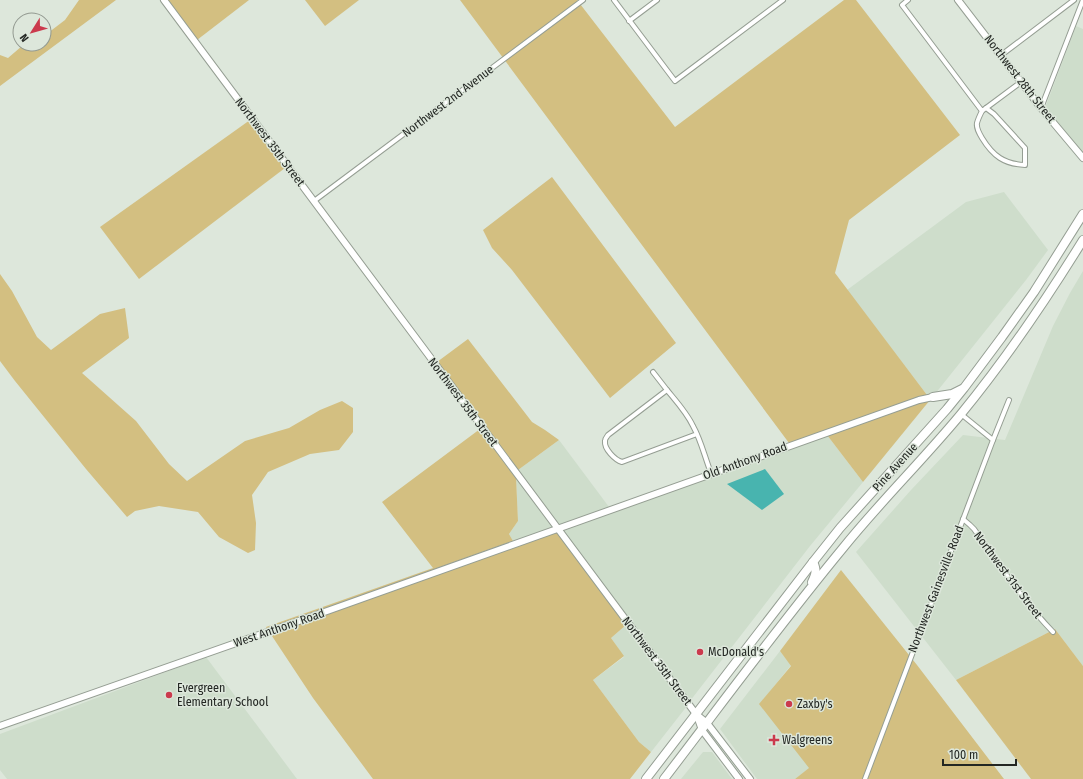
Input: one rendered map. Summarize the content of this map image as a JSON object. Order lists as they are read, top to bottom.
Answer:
{
  "streets": {
    "highway": ["Pine Avenue"],
    "street": [
      "Northwest 28th Street",
      "Northwest 2nd Avenue",
      "Northwest 35th Street",
      "Old Anthony Road",
      "Northwest 31st Street",
      "Northwest Gainesville Road",
      "West Anthony Road"
    ]
  },
  "crossings": [
    ["Northwest 2nd Avenue", "Northwest 35th Street"],
    ["Northwest 35th Street", "Old Anthony Road"],
    ["Northwest 35th Street", "Pine Avenue"],
    ["Northwest 35th Street", "West Anthony Road"],
    ["Old Anthony Road", "West Anthony Road"],
    ["Northwest 31st Street", "Northwest Gainesville Road"]
  ],
  "places": {
    "other": ["McDonald's", "Evergreen Elementary School", "Zaxby's"],
    "health": ["Walgreens"]
  },
  "scale_bar": "100 m",
  "north": "bottom left"
}
